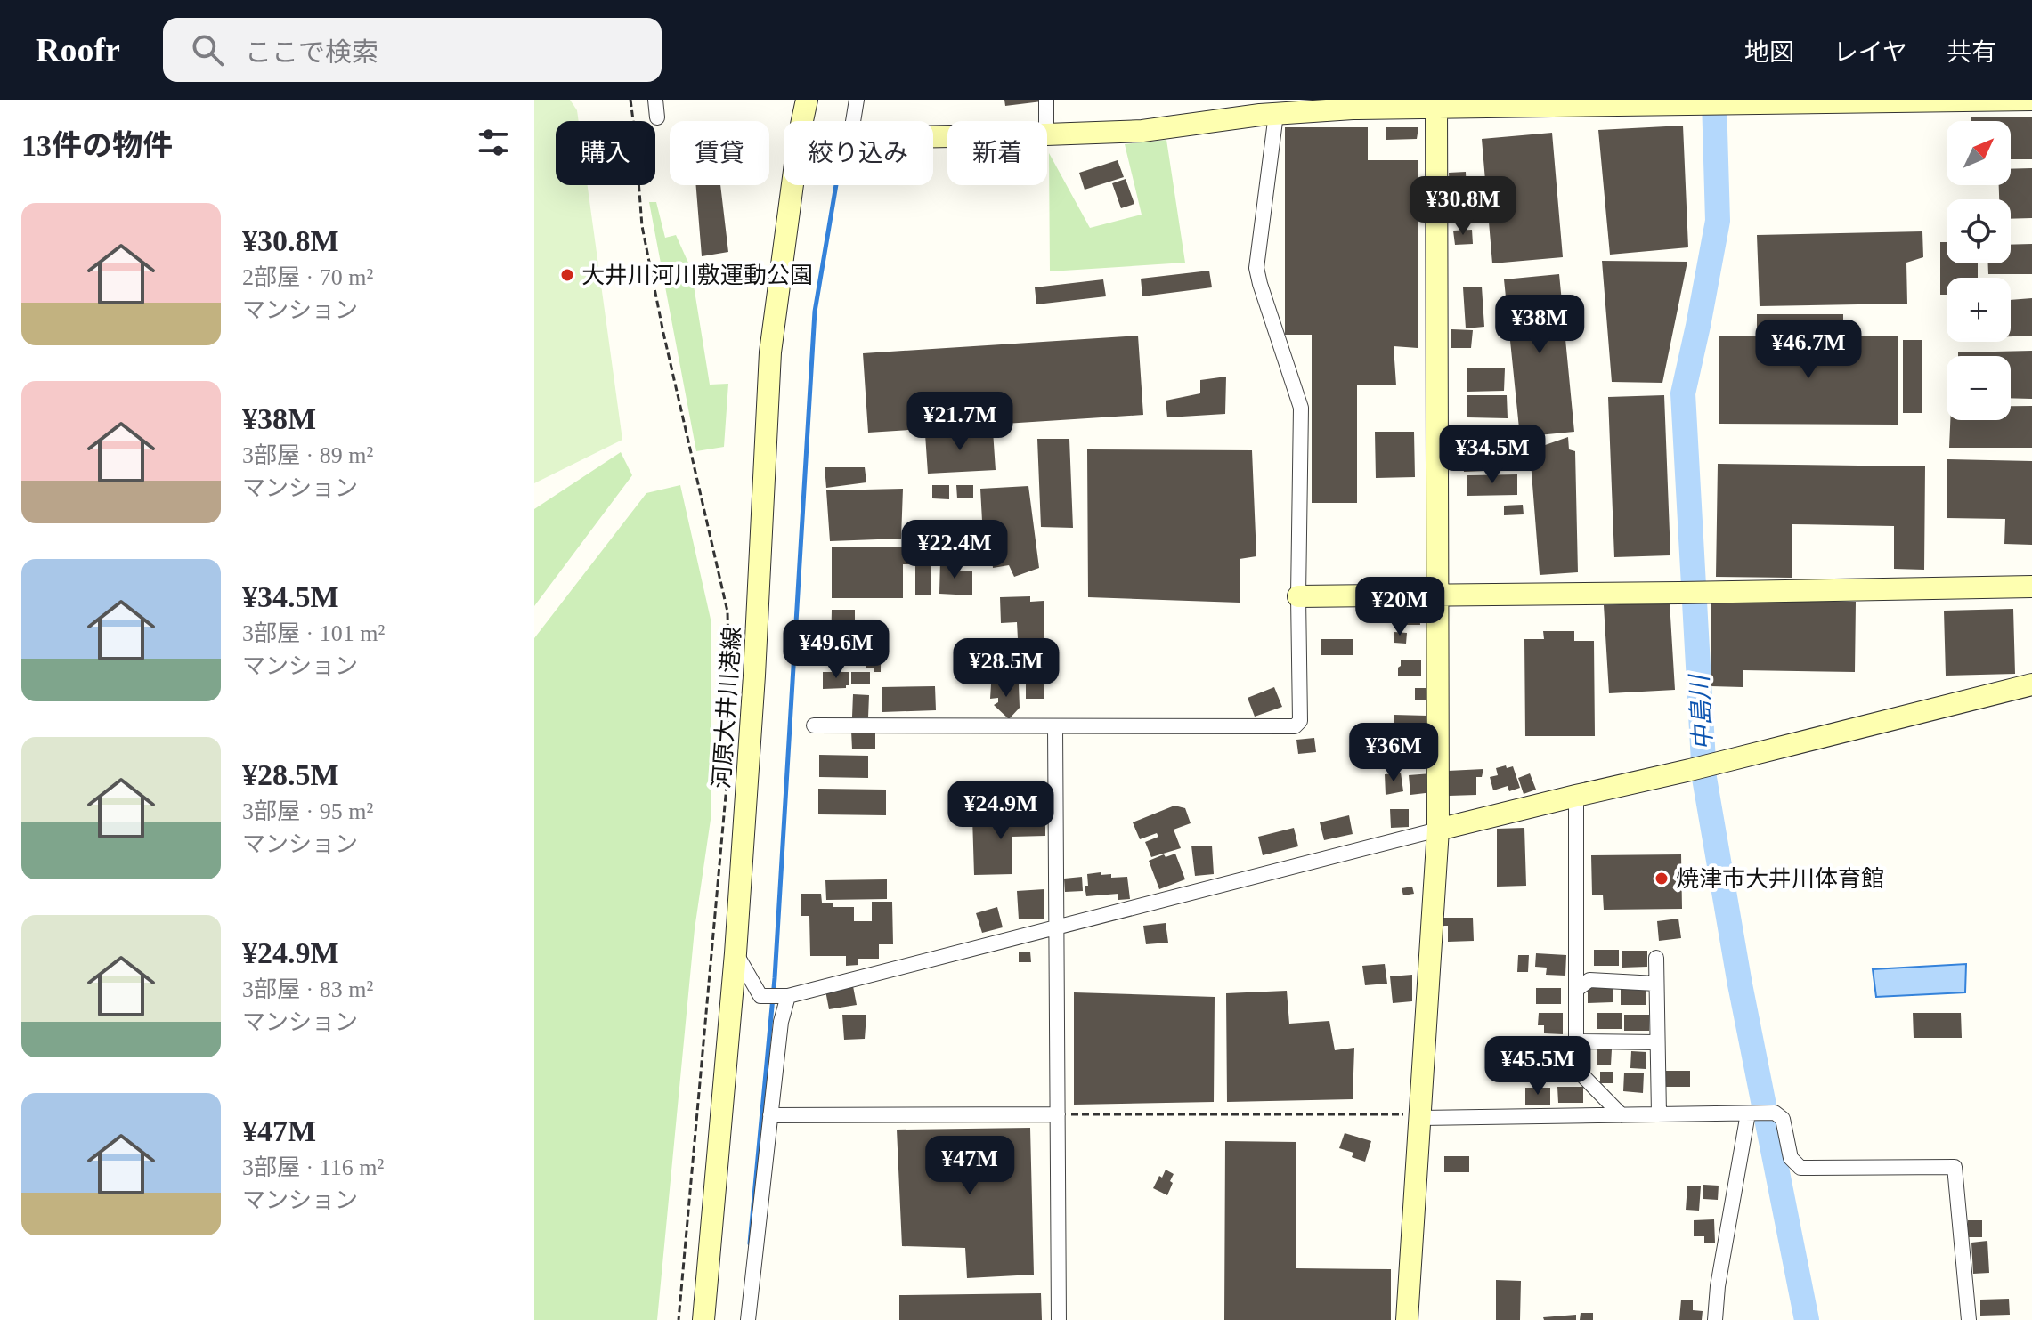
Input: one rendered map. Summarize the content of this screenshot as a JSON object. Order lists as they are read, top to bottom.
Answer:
{
  "streets": {
    "street": ["河原大井川港線"]
  },
  "water": ["中島川"],
  "places": ["大井川河川敷運動公園", "焼津市大井川体育館"],
  "north": "top right",
  "page": {
    "header": "Roofr",
    "search": "ここで検索",
    "nav": ["地図", "レイヤ", "共有"],
    "heading": "13件の物件",
    "map_buttons": ["+", "−"],
    "chip": [
      "購入",
      "賃貸",
      "絞り込み",
      "新着"
    ],
    "price": [
      "¥30.8M",
      "¥38M",
      "¥46.7M",
      "¥21.7M",
      "¥34.5M",
      "¥22.4M",
      "¥20M",
      "¥49.6M",
      "¥28.5M",
      "¥36M",
      "¥24.9M",
      "¥45.5M",
      "¥47M"
    ],
    "list": [
      {
        "name": "¥30.8M",
        "note": "2部屋 · 70 m² · マンション"
      },
      {
        "name": "¥38M",
        "note": "3部屋 · 89 m² · マンション"
      },
      {
        "name": "¥34.5M",
        "note": "3部屋 · 101 m² · マンション"
      },
      {
        "name": "¥28.5M",
        "note": "3部屋 · 95 m² · マンション"
      },
      {
        "name": "¥24.9M",
        "note": "3部屋 · 83 m² · マンション"
      },
      {
        "name": "¥47M",
        "note": "3部屋 · 116 m² · マンション"
      }
    ]
  }
}
